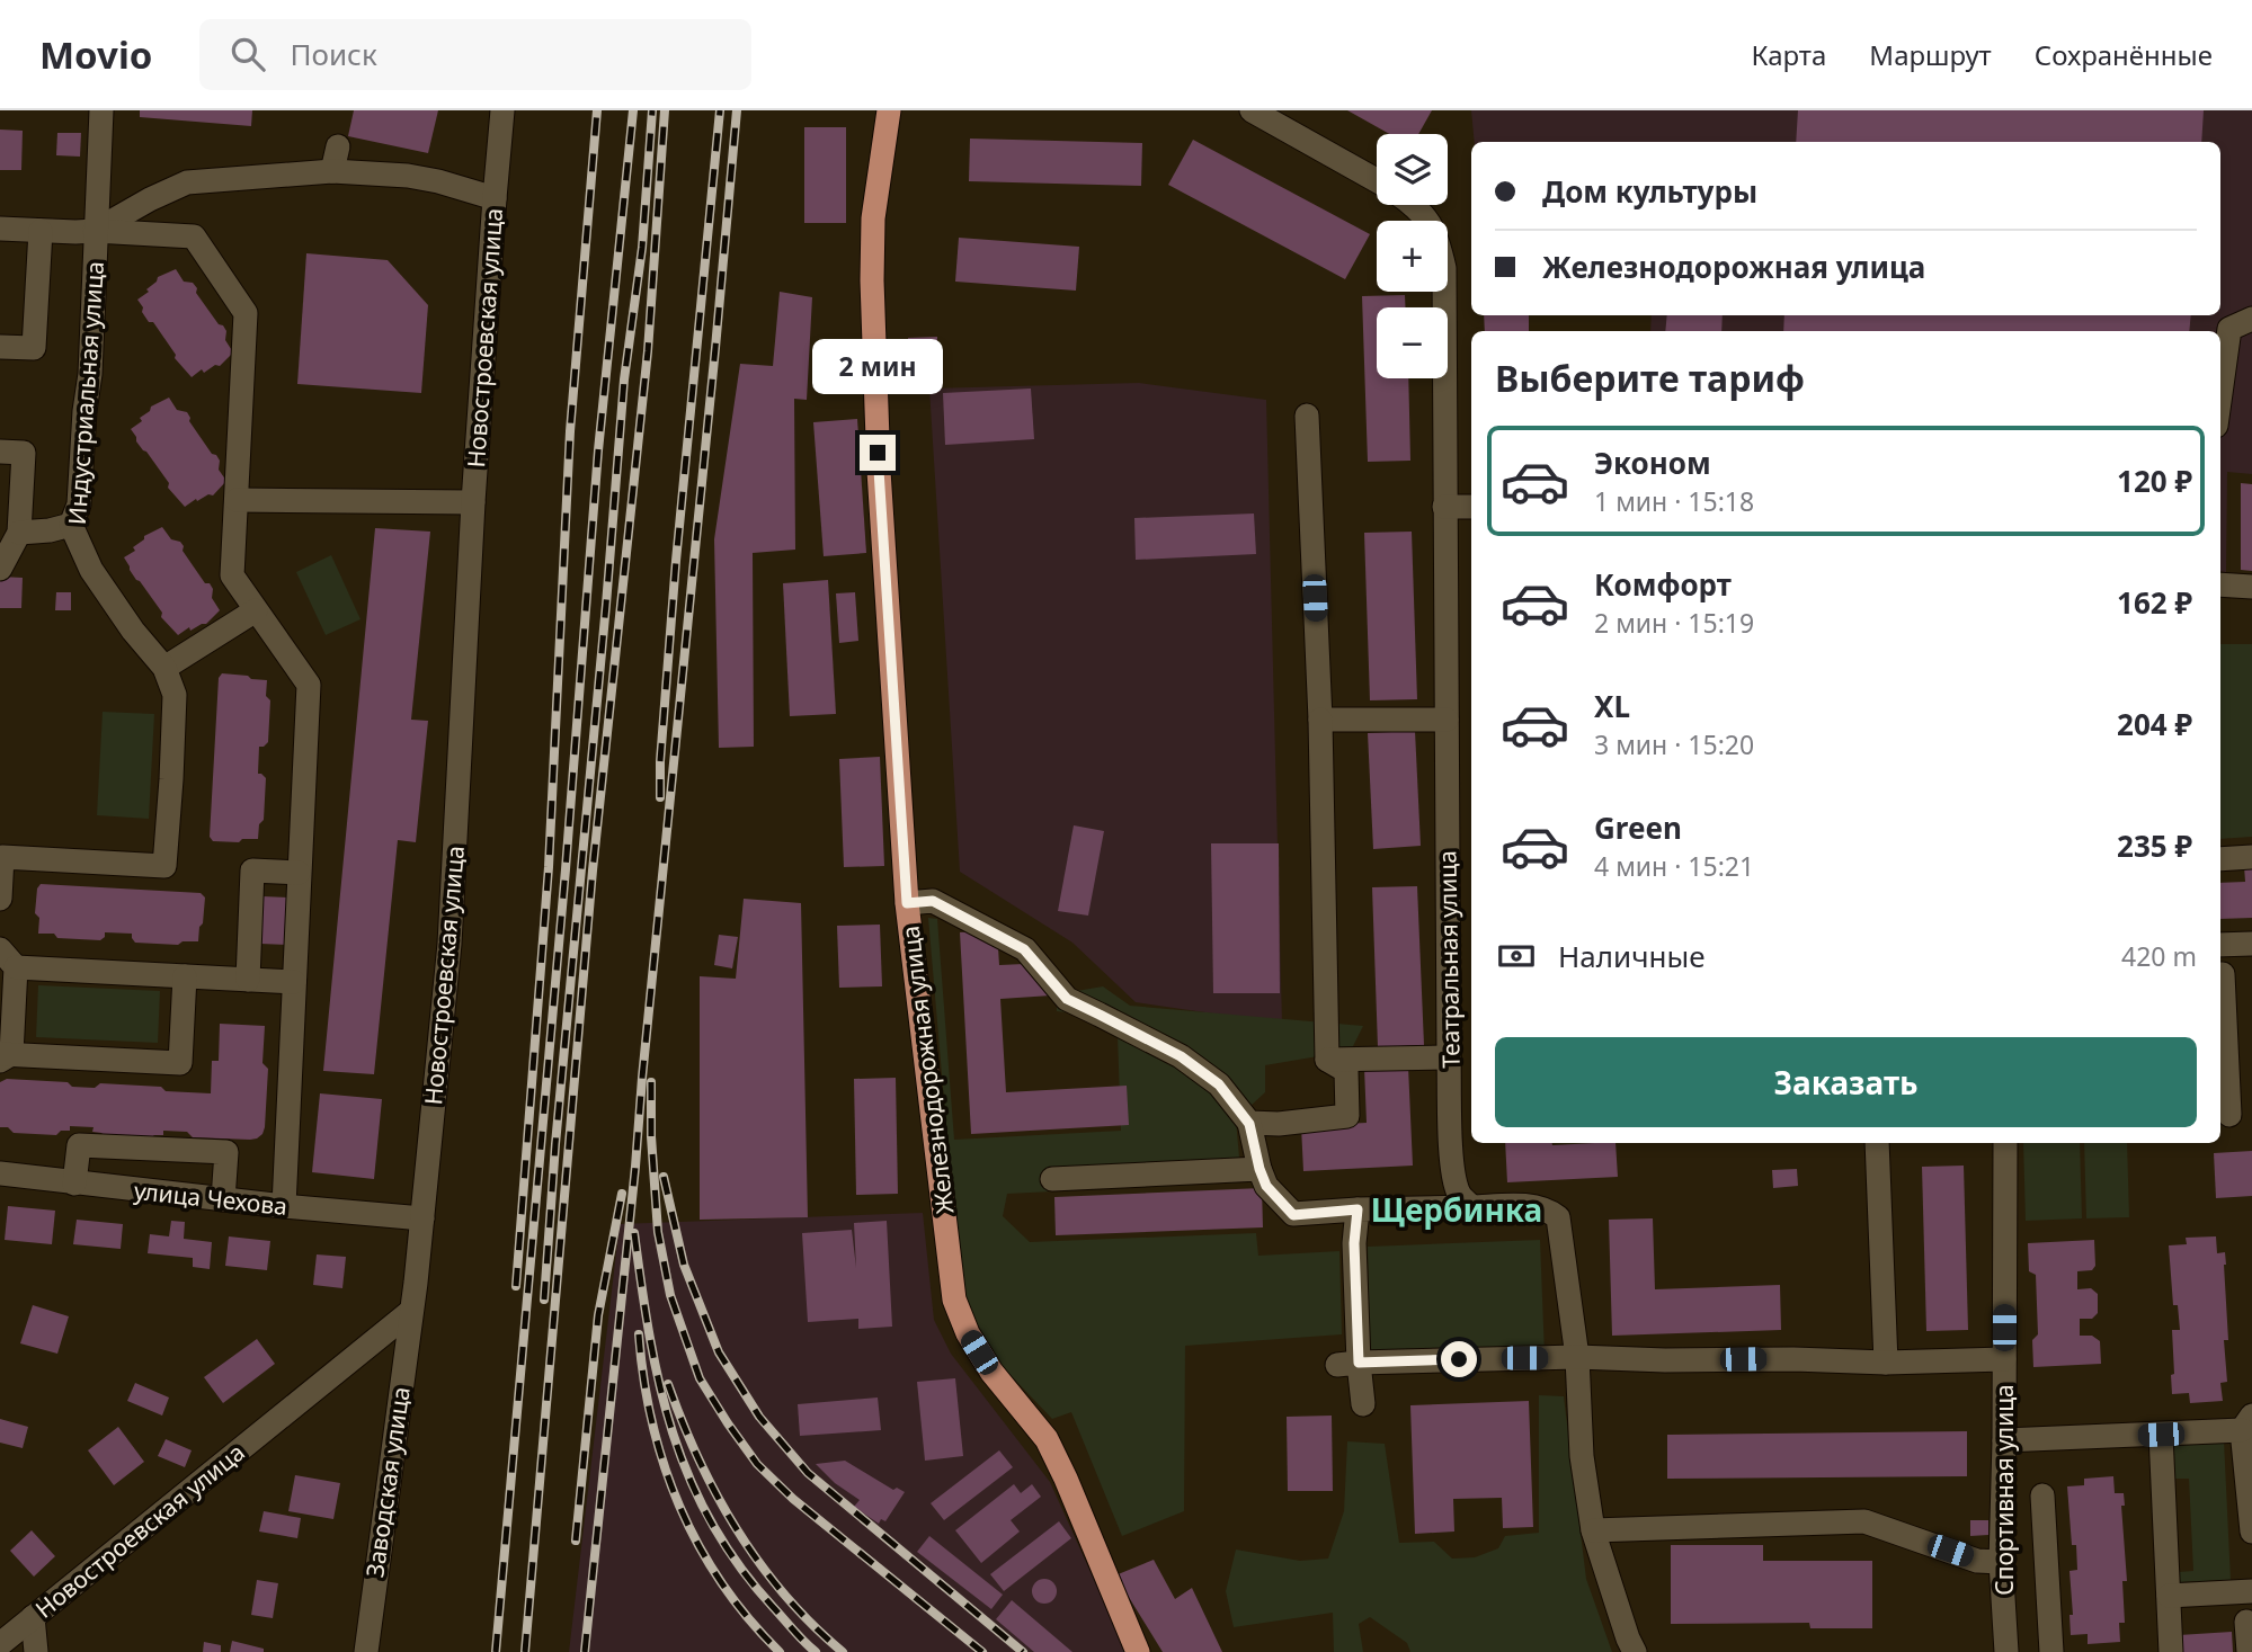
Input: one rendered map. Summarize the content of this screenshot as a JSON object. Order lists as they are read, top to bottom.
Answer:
{
  "streets": {
    "main road": ["Железнодорожная улица"],
    "street": [
      "Новостроевская улица",
      "Индустриальная улица",
      "Театральная улица",
      "улица Чехова",
      "Заводская улица",
      "Спортивная улица"
    ]
  },
  "crossings": [
    ["Новостроевская улица", "улица Чехова"],
    ["Новостроевская улица", "Заводская улица"]
  ],
  "districts": ["Щербинка"],
  "page": {
    "header": "Movio",
    "search": "Поиск",
    "nav": ["Карта", "Маршрут", "Сохранённые"],
    "map_buttons": ["+", "−"],
    "banner": ["Дом культуры", "Железнодорожная улица"],
    "heading": "Выберите тариф",
    "bubble": "2 мин",
    "list": [
      {
        "name": "Эконом",
        "note": "1 мин · 15:18",
        "value": "120 ₽"
      },
      {
        "name": "Комфорт",
        "note": "2 мин · 15:19",
        "value": "162 ₽"
      },
      {
        "name": "XL",
        "note": "3 мин · 15:20",
        "value": "204 ₽"
      },
      {
        "name": "Green",
        "note": "4 мин · 15:21",
        "value": "235 ₽"
      }
    ],
    "pay": ["Наличные", "420 m"],
    "buttons": "Заказать"
  }
}
